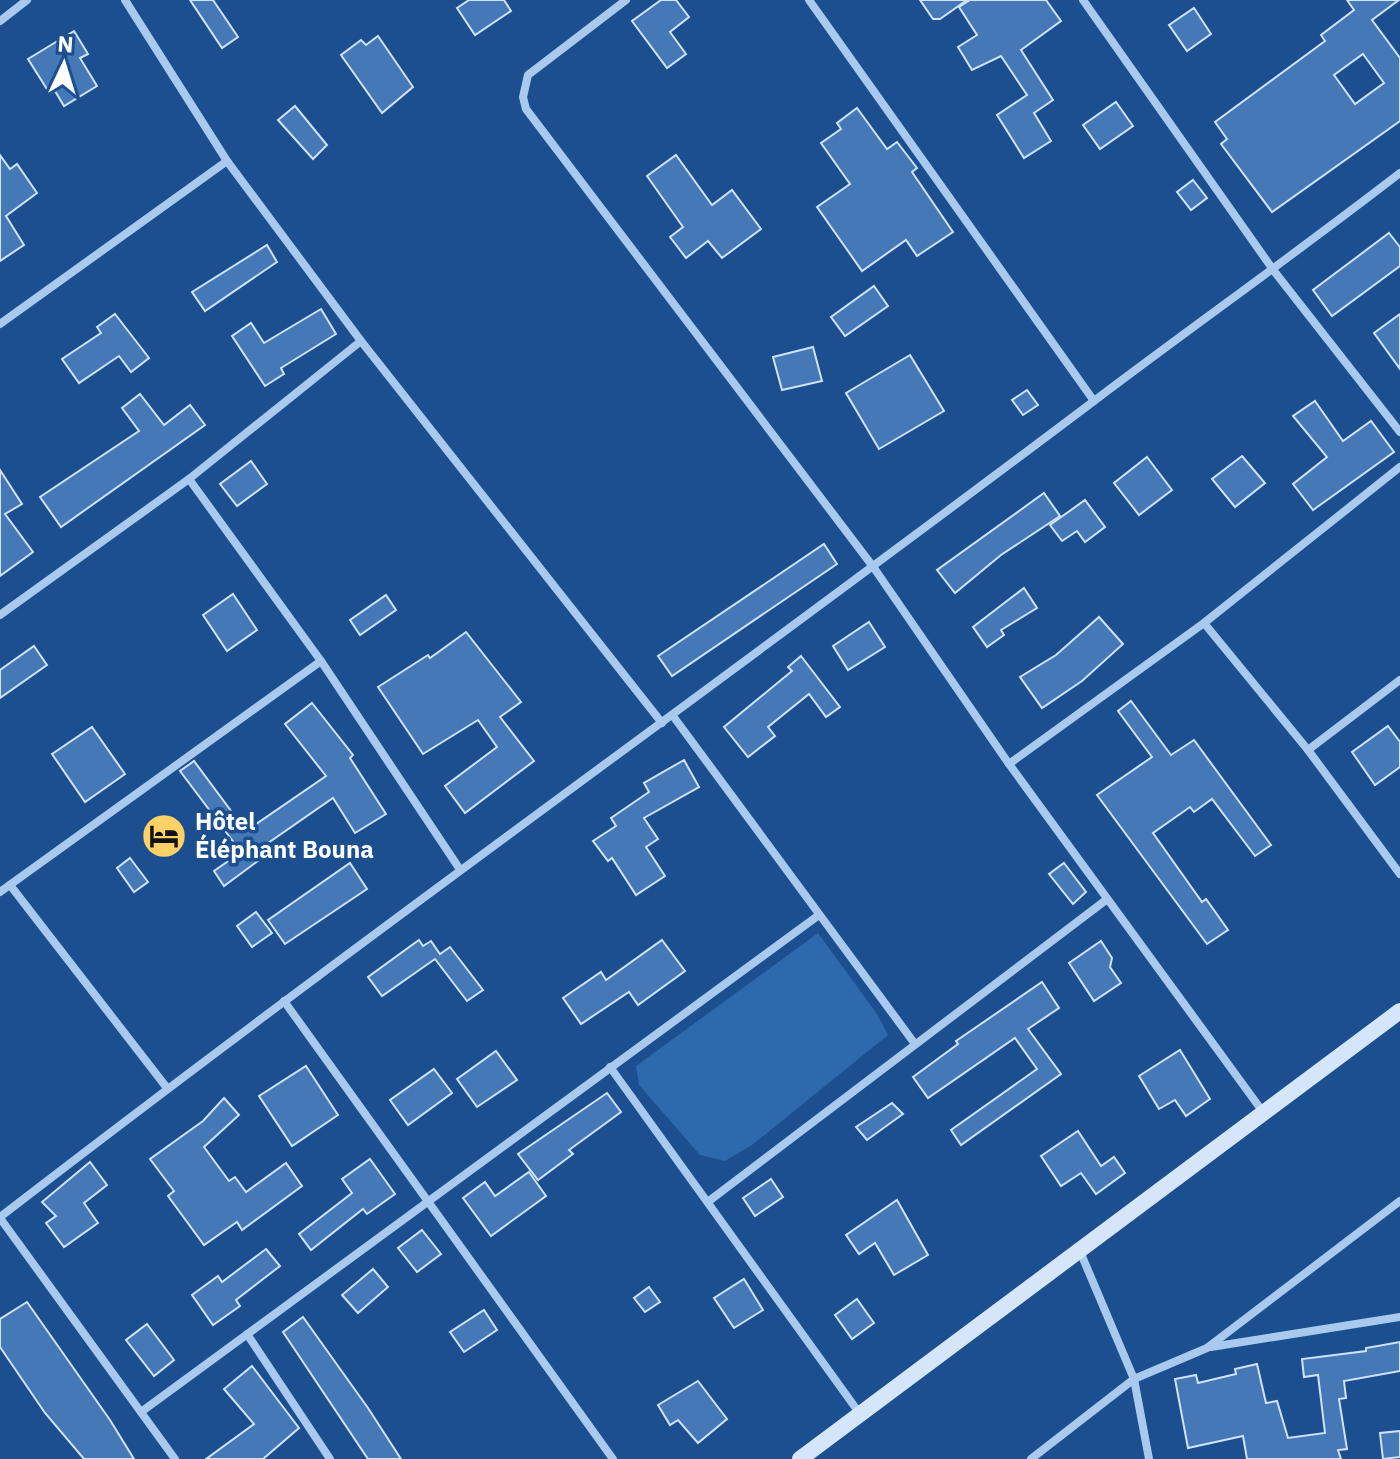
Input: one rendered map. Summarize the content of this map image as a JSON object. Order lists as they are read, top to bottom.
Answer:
{
  "places": {
    "hotel": ["Hôtel Éléphant Bouna"]
  },
  "north": "top"
}
